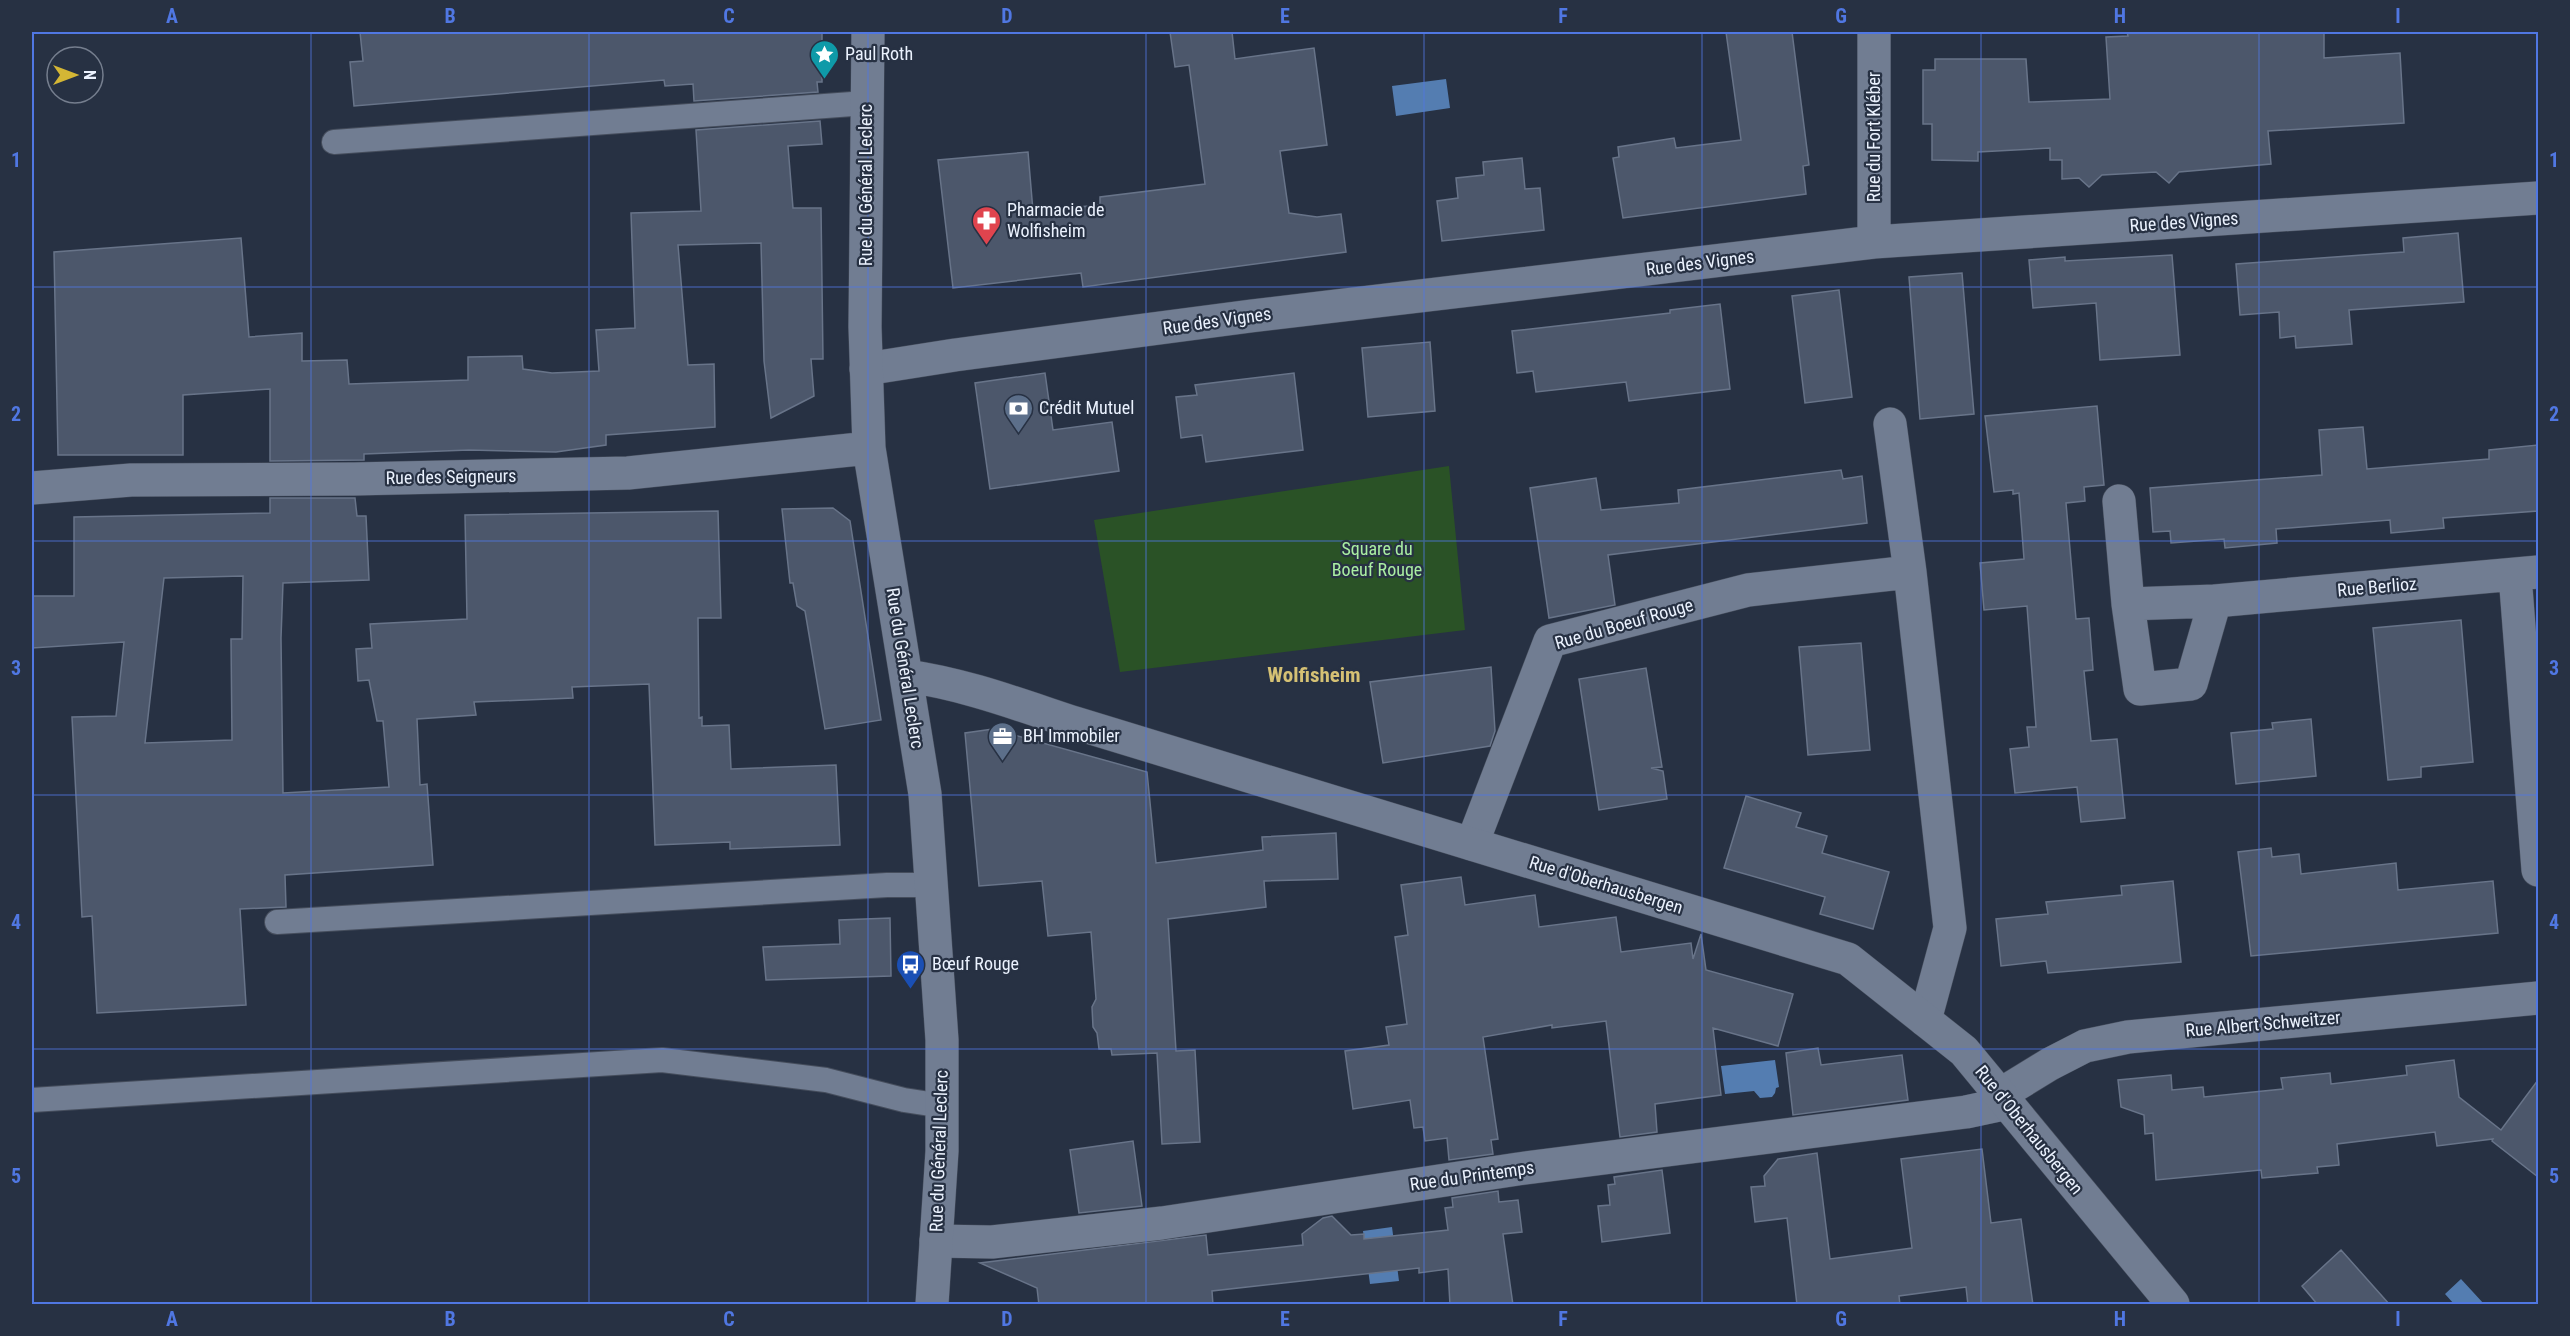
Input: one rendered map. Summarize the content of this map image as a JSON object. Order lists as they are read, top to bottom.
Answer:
{
  "streets": {
    "street": [
      "Rue du Fort Kléber",
      "Rue du Général Leclerc",
      "Rue des Vignes",
      "Rue des Seigneurs",
      "Rue Berlioz",
      "Rue du Boeuf Rouge",
      "Rue d'Oberhausbergen",
      "Rue Albert Schweitzer",
      "Rue du Printemps"
    ]
  },
  "crossings": [
    ["Rue du Fort Kléber", "Rue des Vignes"],
    ["Rue du Général Leclerc", "Rue des Vignes"],
    ["Rue du Général Leclerc", "Rue des Seigneurs"],
    ["Rue du Général Leclerc", "Rue d'Oberhausbergen"],
    ["Rue du Général Leclerc", "Rue du Printemps"],
    ["Rue du Boeuf Rouge", "Rue d'Oberhausbergen"],
    ["Rue d'Oberhausbergen", "Rue Albert Schweitzer"],
    ["Rue d'Oberhausbergen", "Rue du Printemps"],
    ["Rue Albert Schweitzer", "Rue du Printemps"]
  ],
  "districts": ["Wolfisheim"],
  "parks": ["Square du Boeuf Rouge"],
  "places": {
    "place": ["Paul Roth"],
    "pharmacy": ["Pharmacie de Wolfisheim"],
    "bank": ["Crédit Mutuel"],
    "office": ["BH Immobiler"],
    "bus stop": ["Bœuf Rouge"]
  },
  "north": "right",
  "grid": {
    "columns": [
      "A",
      "B",
      "C",
      "D",
      "E",
      "F",
      "G",
      "H",
      "I"
    ],
    "rows": [
      "1",
      "2",
      "3",
      "4",
      "5"
    ]
  }
}
